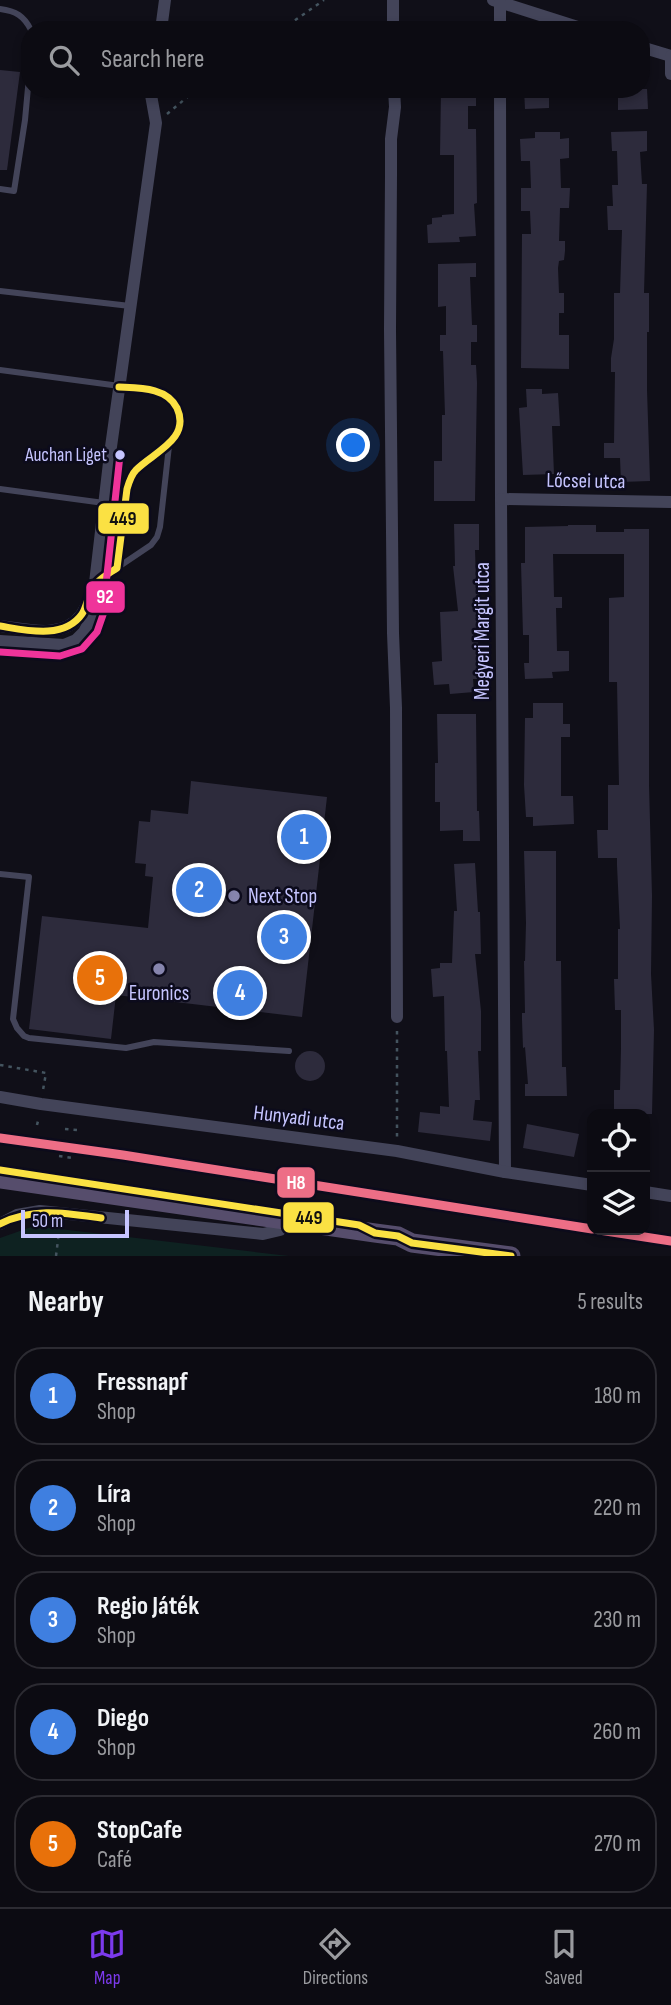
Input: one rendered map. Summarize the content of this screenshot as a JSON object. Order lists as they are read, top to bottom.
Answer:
{
  "streets": {
    "street": ["Lőcsei utca", "Megyeri Margit utca", "Hunyadi utca"]
  },
  "crossings": [
    ["Lőcsei utca", "Megyeri Margit utca"],
    ["Megyeri Margit utca", "Hunyadi utca"]
  ],
  "places": ["Auchan Liget", "Next Stop", "Euronics"],
  "lines": ["transit line 449", "transit line 92", "transit line H8"],
  "scale_bar": "50 m",
  "page": {
    "search": "Search here",
    "pins": [
      "1",
      "2",
      "3",
      "5",
      "4"
    ],
    "scale": "50 m",
    "heading": ["Nearby", "5 results"],
    "list": [
      {
        "mark": "1",
        "name": "Fressnapf",
        "note": "Shop",
        "value": "180 m"
      },
      {
        "mark": "2",
        "name": "Líra",
        "note": "Shop",
        "value": "220 m"
      },
      {
        "mark": "3",
        "name": "Regio Játék",
        "note": "Shop",
        "value": "230 m"
      },
      {
        "mark": "4",
        "name": "Diego",
        "note": "Shop",
        "value": "260 m"
      },
      {
        "mark": "5",
        "name": "StopCafe",
        "note": "Café",
        "value": "270 m"
      }
    ],
    "nav": ["Map", "Directions", "Saved"]
  }
}
